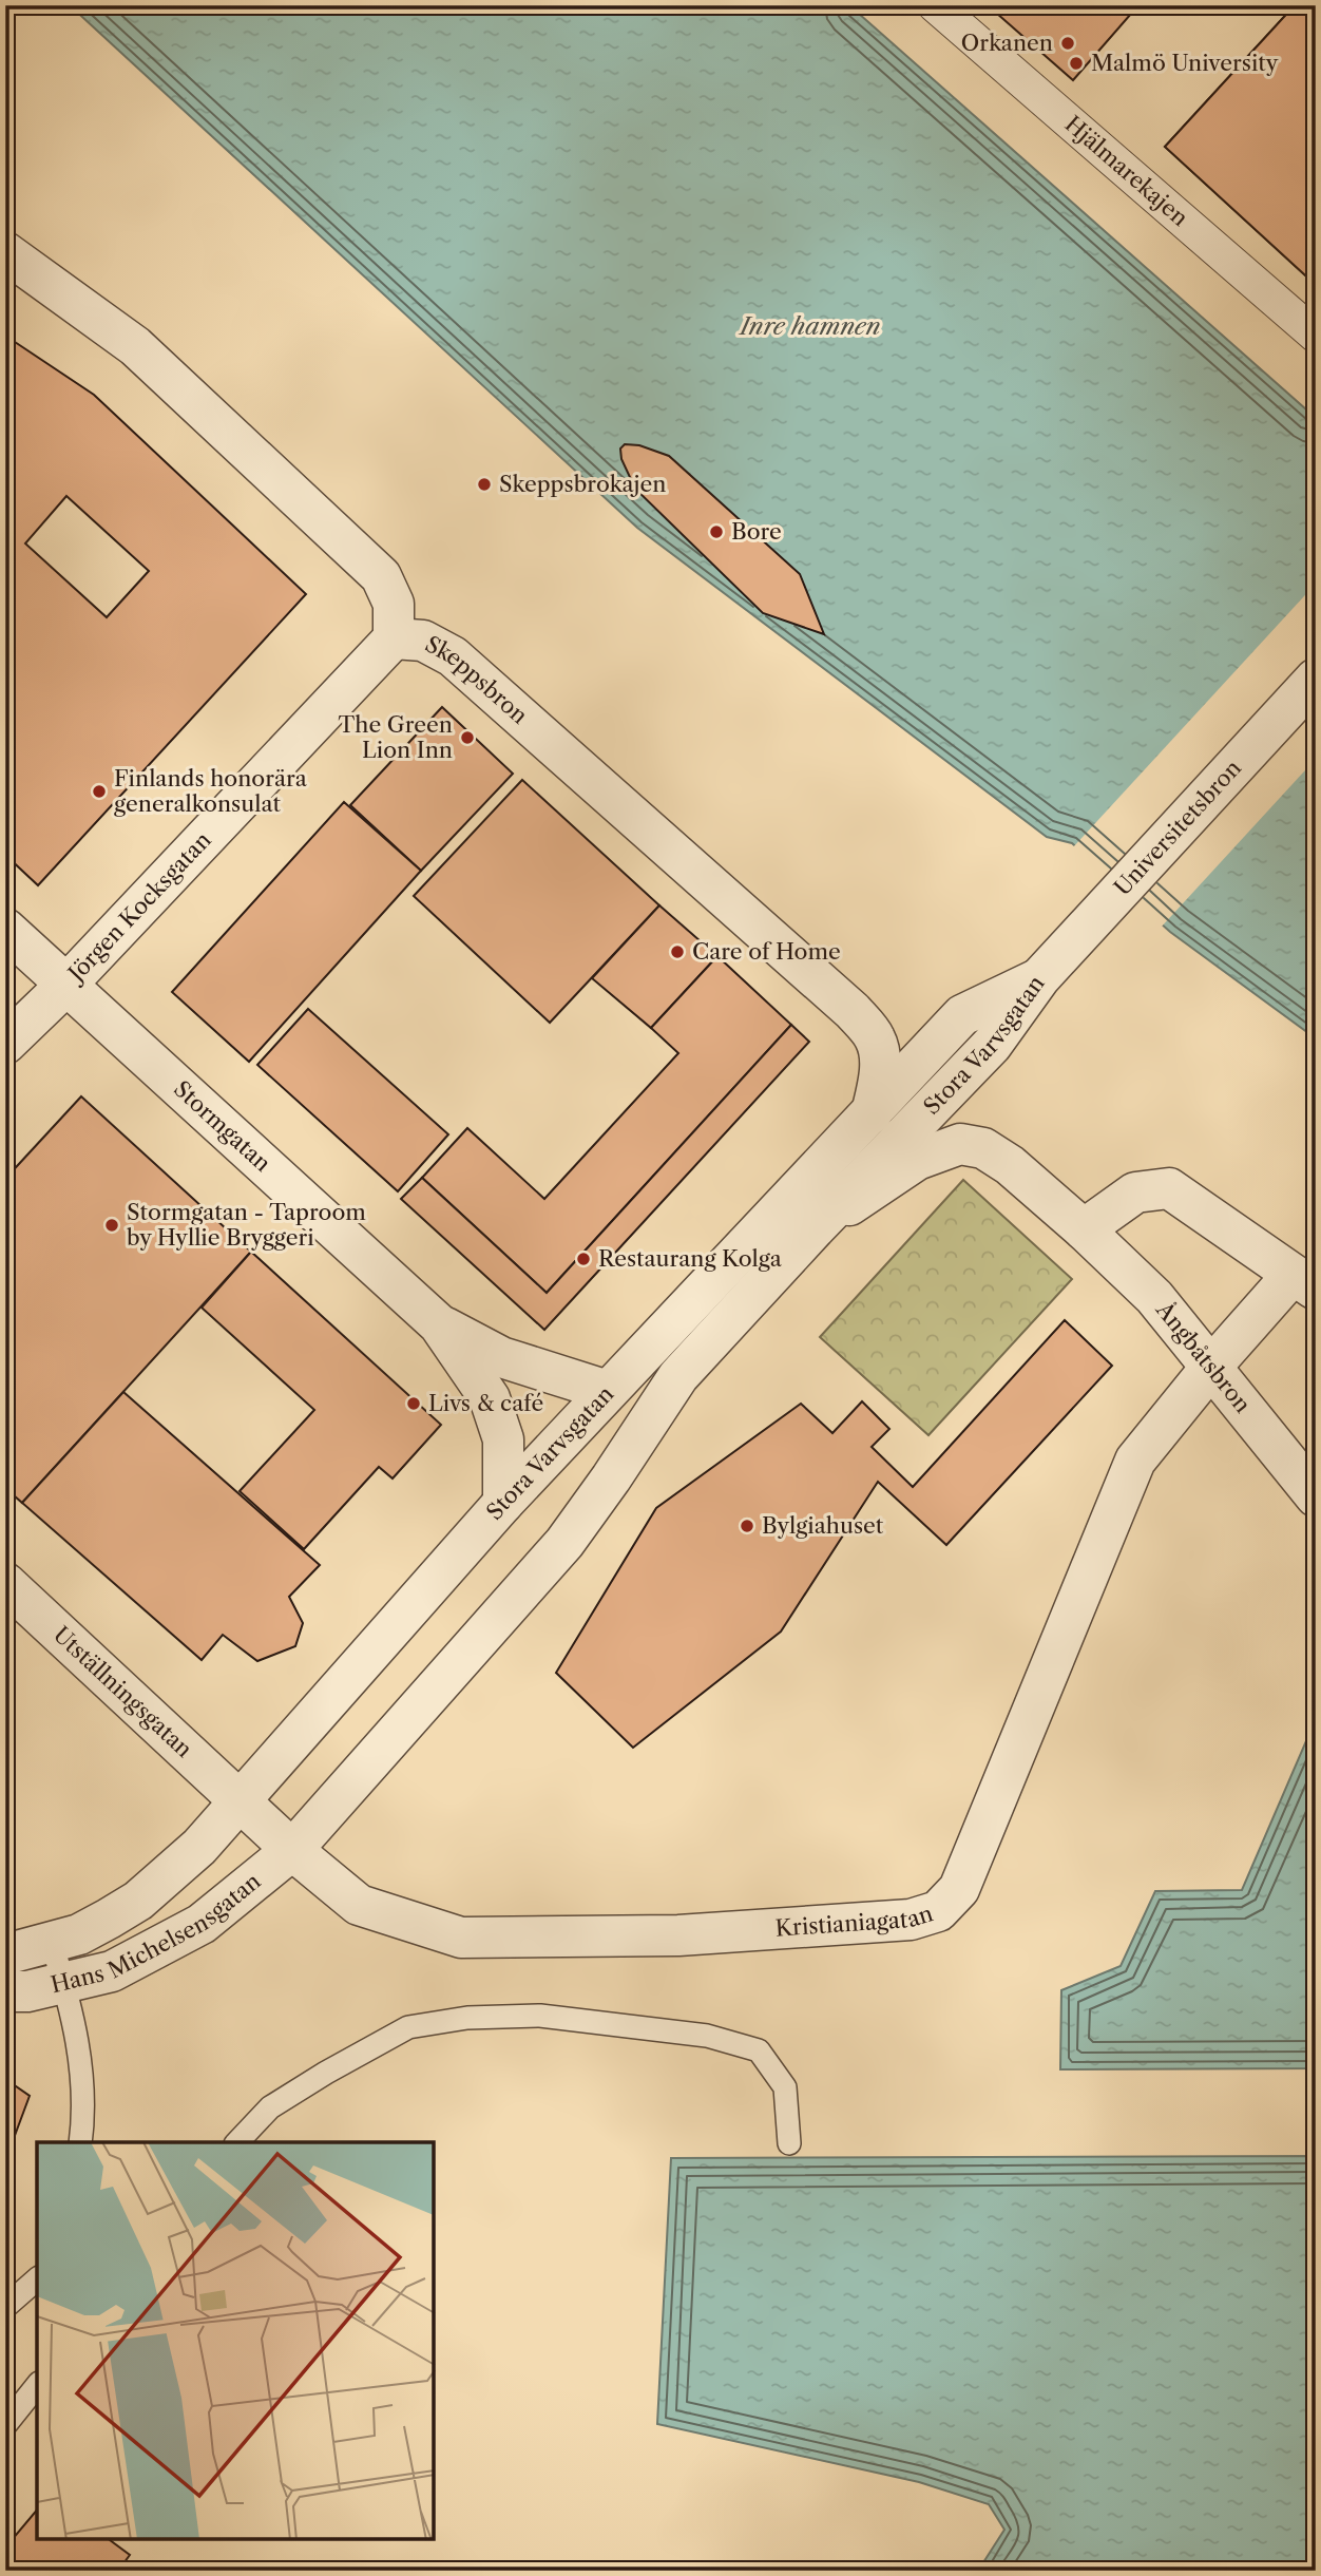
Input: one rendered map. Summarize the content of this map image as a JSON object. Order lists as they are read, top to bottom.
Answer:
{
  "streets": {
    "street": [
      "Hjälmarekajen",
      "Skeppsbron",
      "Universitetsbron",
      "Jörgen Kocksgatan",
      "Stora Varvsgatan",
      "Stormgatan",
      "Ångbåtsbron",
      "Utställningsgatan",
      "Kristianiagatan",
      "Hans Michelsensgatan"
    ]
  },
  "crossings": [
    ["Skeppsbron", "Jörgen Kocksgatan"],
    ["Skeppsbron", "Stora Varvsgatan"],
    ["Universitetsbron", "Stora Varvsgatan"],
    ["Jörgen Kocksgatan", "Stormgatan"],
    ["Stora Varvsgatan", "Stormgatan"],
    ["Stora Varvsgatan", "Ångbåtsbron"],
    ["Stora Varvsgatan", "Utställningsgatan"],
    ["Stora Varvsgatan", "Kristianiagatan"],
    ["Stora Varvsgatan", "Hans Michelsensgatan"],
    ["Ångbåtsbron", "Kristianiagatan"],
    ["Utställningsgatan", "Kristianiagatan"],
    ["Utställningsgatan", "Hans Michelsensgatan"],
    ["Kristianiagatan", "Hans Michelsensgatan"]
  ],
  "water": ["Inre hamnen"],
  "places": [
    "Orkanen",
    "Malmö University",
    "Skeppsbrokajen",
    "Bore",
    "The Green Lion Inn",
    "Finlands honorära generalkonsulat",
    "Care of Home",
    "Stormgatan - Taproom by Hyllie Bryggeri",
    "Restaurang Kolga",
    "Livs & café",
    "Bylgiahuset"
  ]
}
